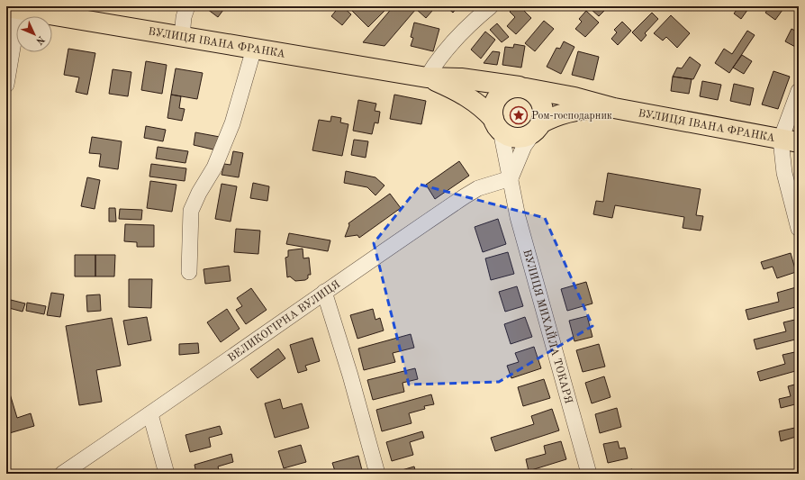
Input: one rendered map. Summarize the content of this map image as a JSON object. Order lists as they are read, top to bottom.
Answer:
{
  "streets": {
    "main road": ["ВУЛИЦЯ ІВАНА ФРАНКА"],
    "street": ["ВЕЛИКОГІРНА ВУЛИЦЯ", "ВУЛИЦЯ МИХАЙЛА ТОКАРЯ"]
  },
  "crossings": [
    ["ВУЛИЦЯ ІВАНА ФРАНКА", "ВУЛИЦЯ МИХАЙЛА ТОКАРЯ"],
    ["ВЕЛИКОГІРНА ВУЛИЦЯ", "ВУЛИЦЯ МИХАЙЛА ТОКАРЯ"]
  ],
  "places": {
    "place": ["Ром-господарник"]
  },
  "north": "bottom right"
}
